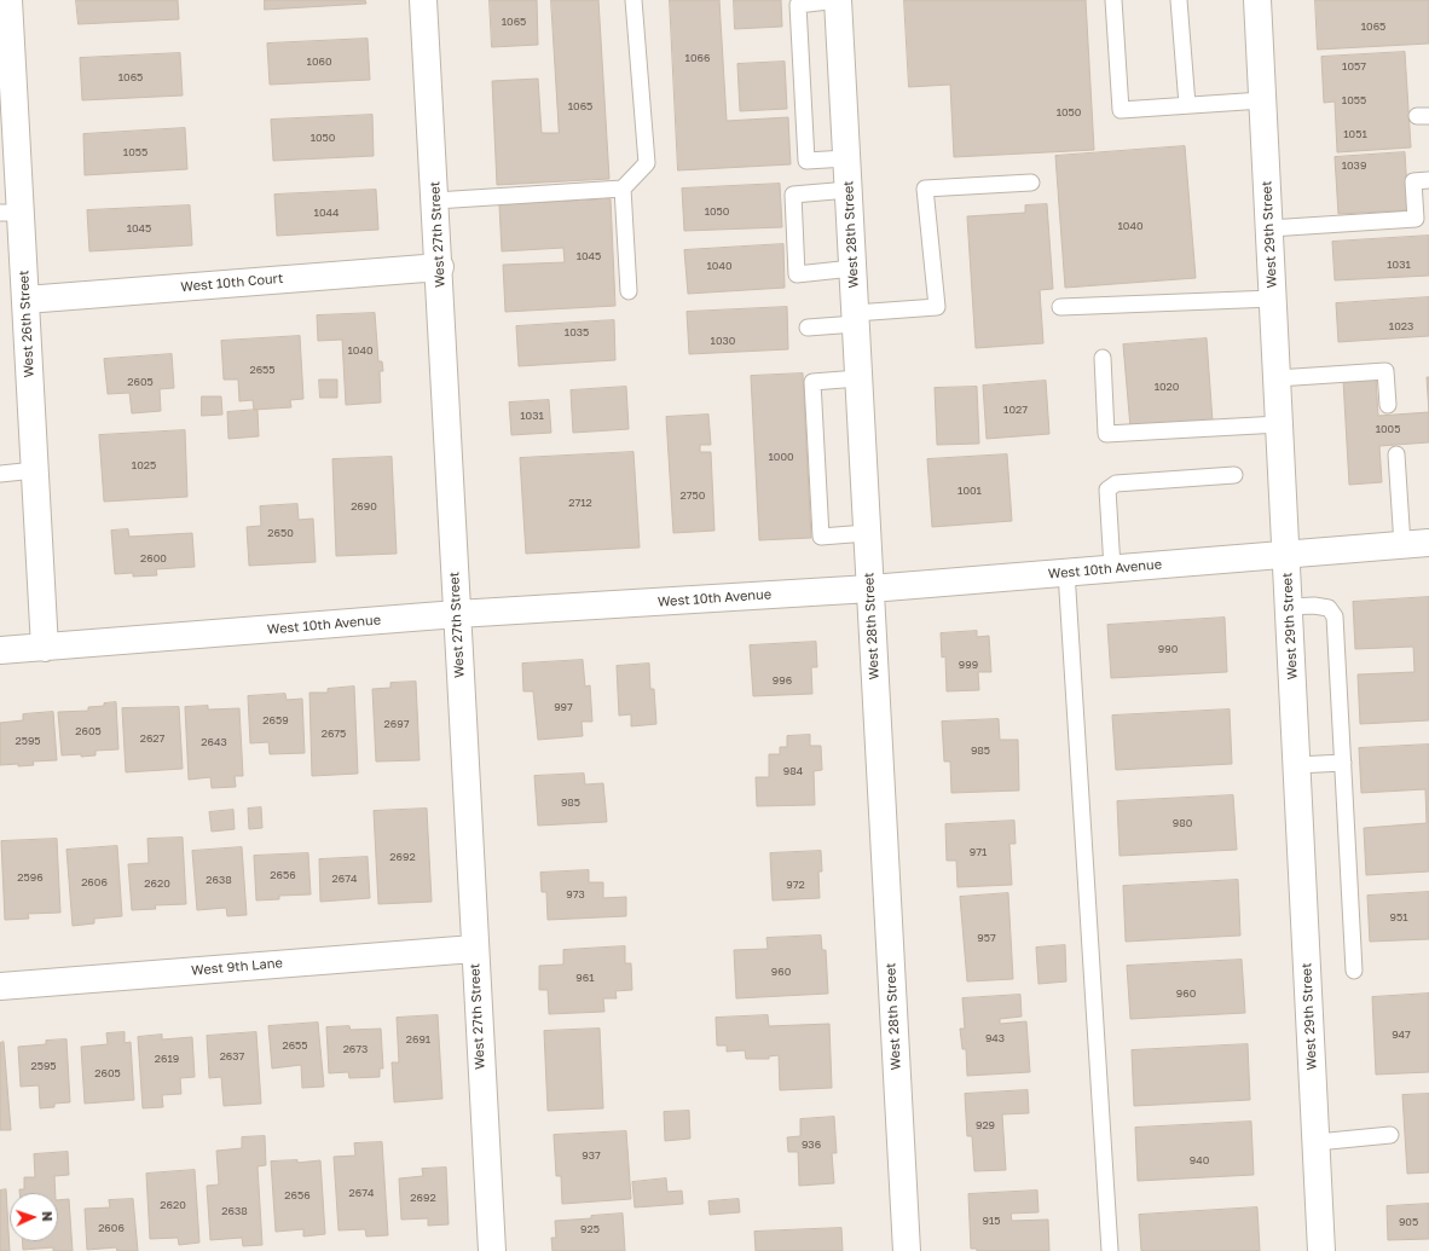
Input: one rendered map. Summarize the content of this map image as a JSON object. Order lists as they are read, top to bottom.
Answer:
{
  "streets": {
    "street": [
      "West 27th Street",
      "West 28th Street",
      "West 29th Street",
      "West 10th Court",
      "West 26th Street",
      "West 10th Avenue",
      "West 9th Lane"
    ]
  },
  "crossings": [
    ["West 27th Street", "West 10th Court"],
    ["West 27th Street", "West 10th Avenue"],
    ["West 27th Street", "West 9th Lane"],
    ["West 28th Street", "West 10th Avenue"],
    ["West 29th Street", "West 10th Avenue"],
    ["West 10th Court", "West 26th Street"],
    ["West 26th Street", "West 10th Avenue"]
  ],
  "house_numbers": [
    "1065",
    "1065",
    "1066",
    "1060",
    "1057",
    "1065",
    "1055",
    "1065",
    "1050",
    "1051",
    "1050",
    "1055",
    "1039",
    "1050",
    "1044",
    "1040",
    "1045",
    "1045",
    "1031",
    "1040",
    "1023",
    "1035",
    "1030",
    "1040",
    "2655",
    "2605",
    "1020",
    "1027",
    "1031",
    "1005",
    "1000",
    "1025",
    "1001",
    "2750",
    "2712",
    "2690",
    "2650",
    "2600",
    "990",
    "999",
    "996",
    "997",
    "2659",
    "2697",
    "2605",
    "2675",
    "2627",
    "2595",
    "2643",
    "985",
    "984",
    "985",
    "980",
    "971",
    "2692",
    "2656",
    "2596",
    "2674",
    "2638",
    "2606",
    "2620",
    "972",
    "973",
    "951",
    "957",
    "960",
    "961",
    "960",
    "947",
    "943",
    "2691",
    "2655",
    "2673",
    "2637",
    "2619",
    "2595",
    "2605",
    "929",
    "936",
    "937",
    "940",
    "2674",
    "2656",
    "2692",
    "2620",
    "2638",
    "915",
    "905",
    "2606",
    "925"
  ],
  "north": "right"
}
